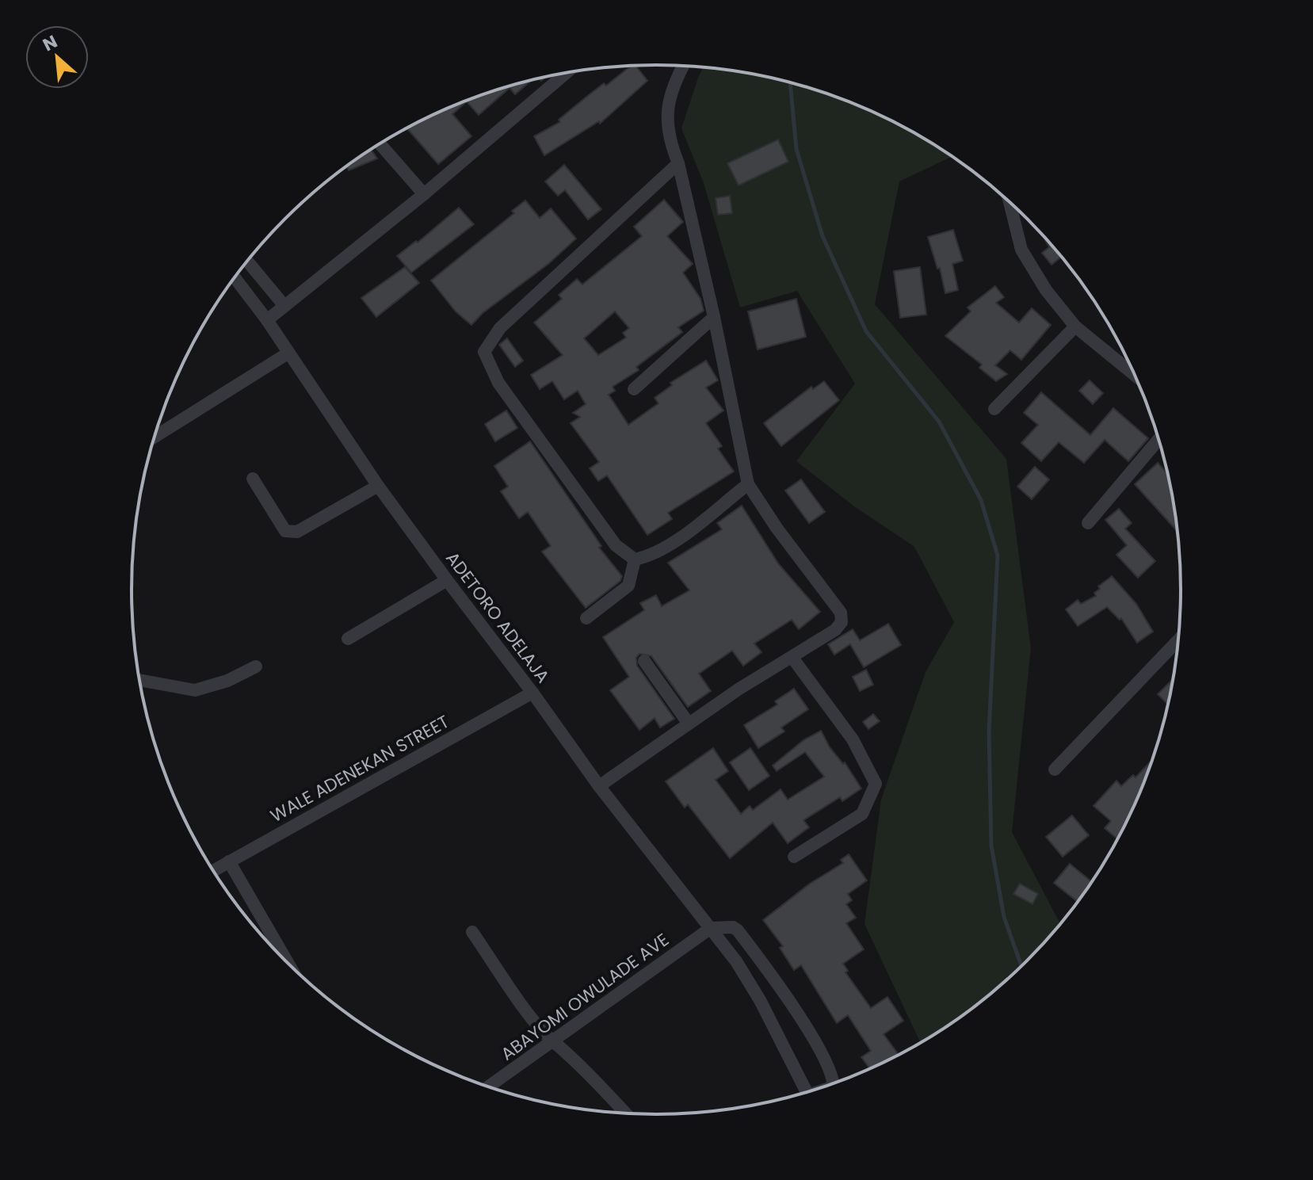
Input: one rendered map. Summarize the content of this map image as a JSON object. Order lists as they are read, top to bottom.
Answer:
{
  "streets": {
    "street": ["ADETORO ADELAJA", "WALE ADENEKAN STREET", "ABAYOMI OWULADE AVE"]
  },
  "crossings": [
    ["ADETORO ADELAJA", "WALE ADENEKAN STREET"],
    ["ADETORO ADELAJA", "ABAYOMI OWULADE AVE"]
  ],
  "north": "top left"
}
